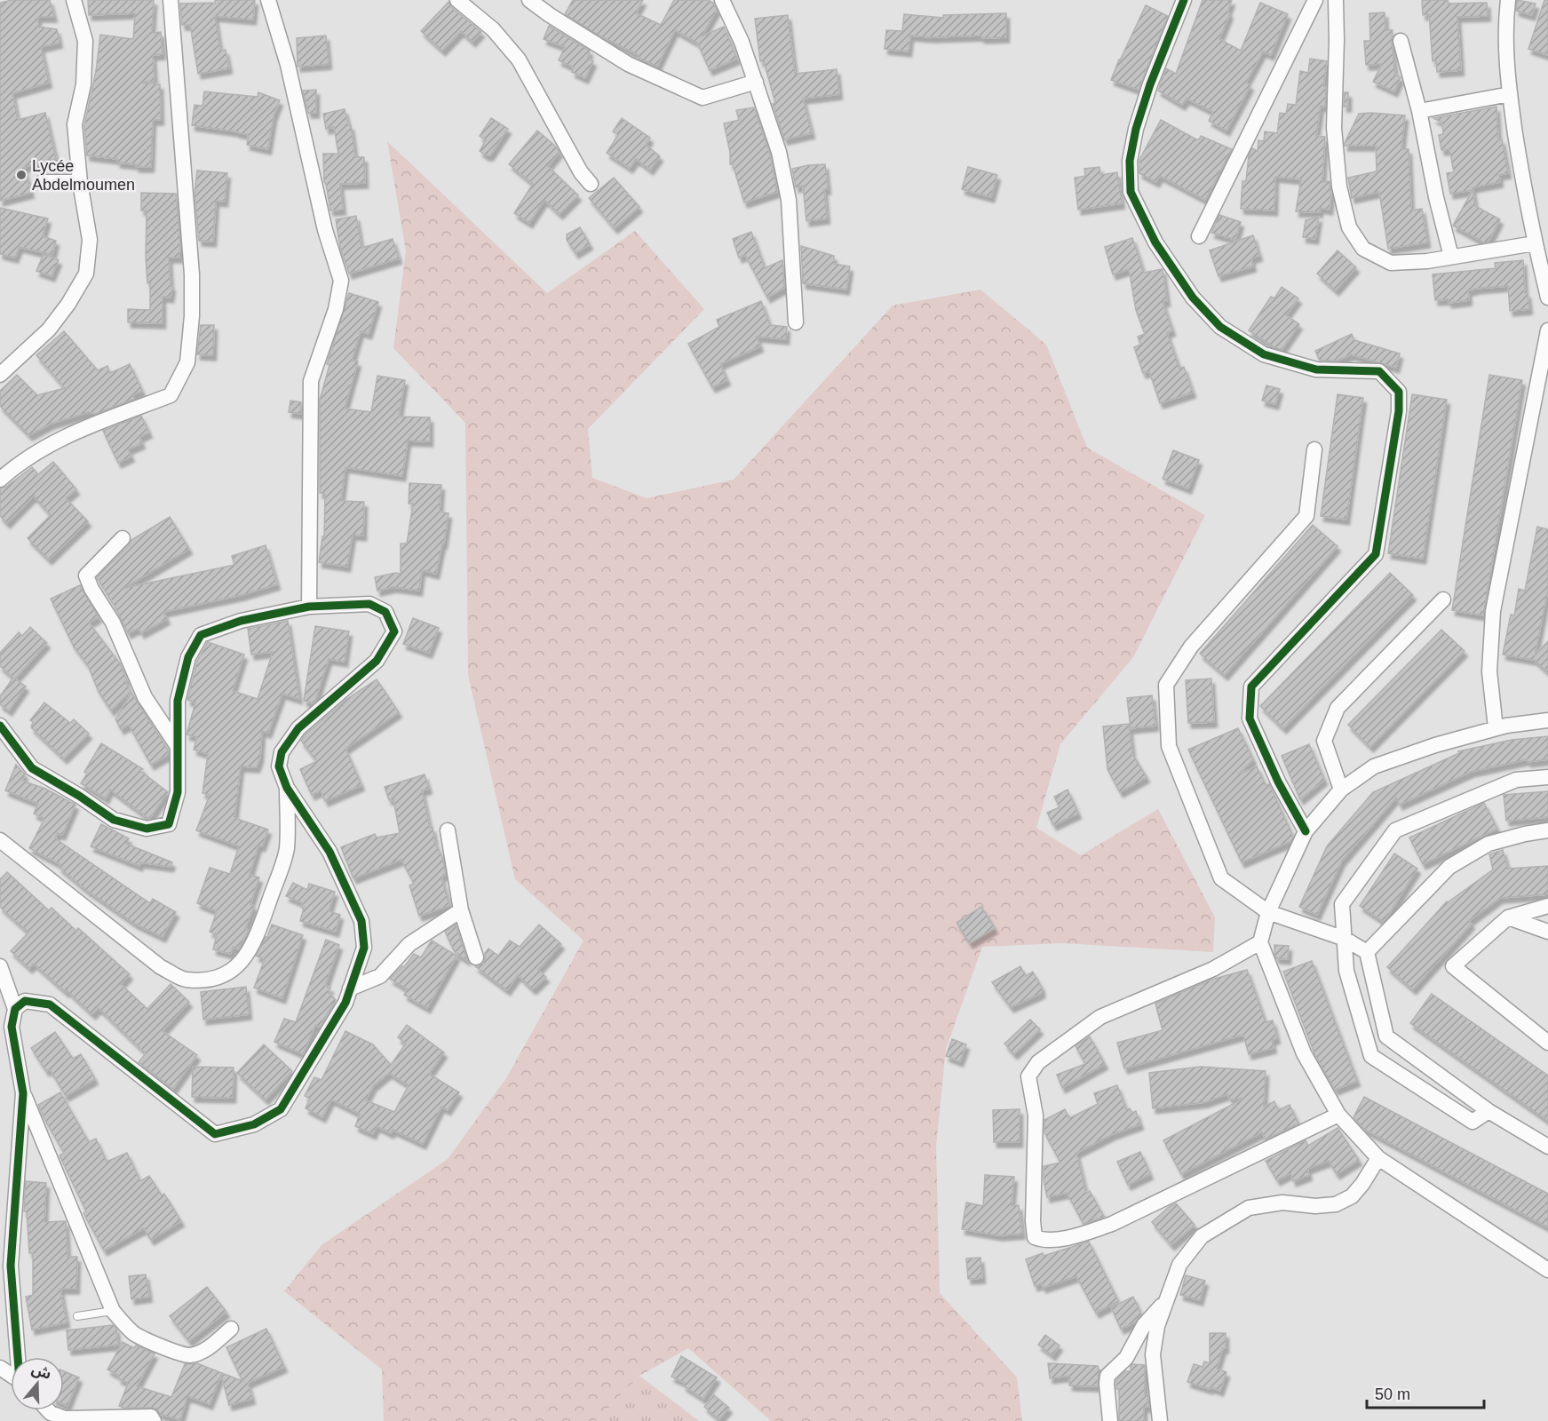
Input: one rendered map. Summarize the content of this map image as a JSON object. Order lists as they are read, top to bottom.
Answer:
{
  "places": ["Lycée Abdelmoumen"],
  "scale_bar": "50 m",
  "north": "top"
}
